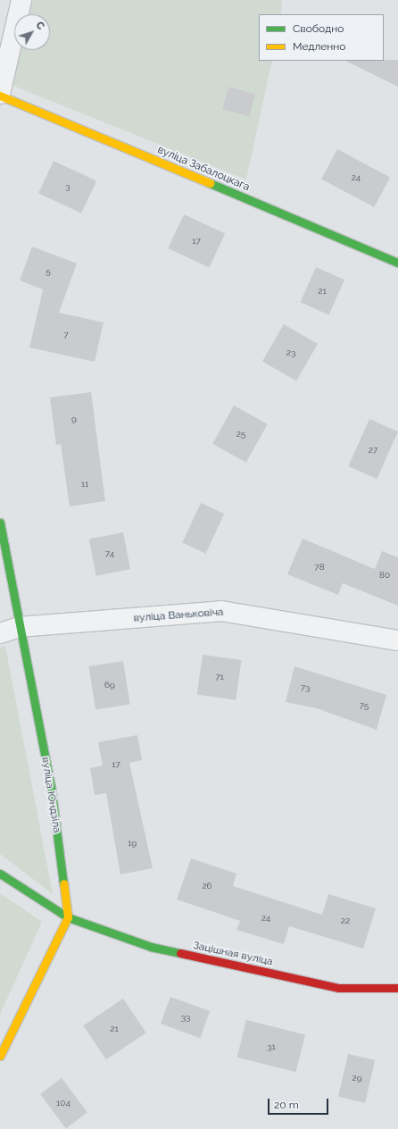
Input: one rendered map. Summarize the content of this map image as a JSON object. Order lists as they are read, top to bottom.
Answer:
{
  "streets": {
    "street": [
      "вуліца Забалоцкага",
      "вуліца Ваньковіча",
      "вуліца Юндзіла",
      "Зацішная вуліца"
    ]
  },
  "crossings": [
    ["вуліца Ваньковіча", "вуліца Юндзіла"],
    ["вуліца Юндзіла", "Зацішная вуліца"]
  ],
  "house_numbers": [
    "24",
    "3",
    "17",
    "5",
    "21",
    "7",
    "23",
    "9",
    "25",
    "27",
    "11",
    "74",
    "78",
    "80",
    "71",
    "69",
    "73",
    "75",
    "17",
    "19",
    "26",
    "24",
    "22",
    "33",
    "21",
    "31",
    "29",
    "104"
  ],
  "legend": ["Свободно", "Медленно"],
  "scale_bar": "20 m",
  "north": "top right"
}
